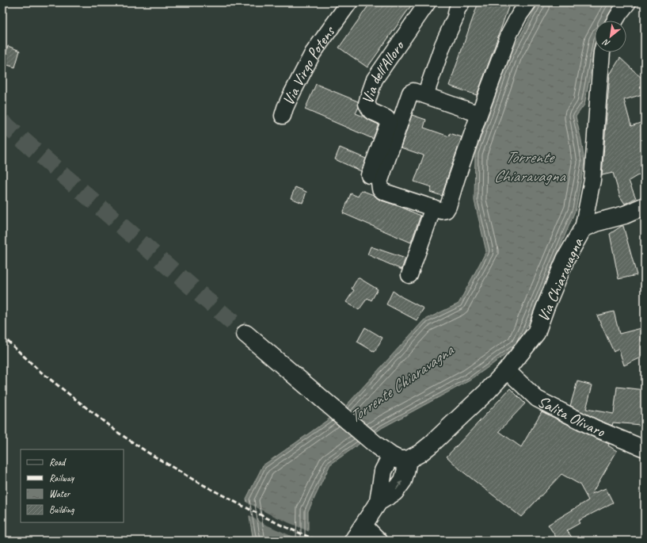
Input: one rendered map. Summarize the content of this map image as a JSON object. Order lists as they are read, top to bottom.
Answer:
{
  "streets": {
    "street": [
      "Via Virgo Potens",
      "Via dell'Alloro",
      "Via Chiaravagna",
      "Salita Olivaro"
    ]
  },
  "crossings": [
    ["Via Chiaravagna", "Salita Olivaro"]
  ],
  "water": ["Torrente Chiaravagna"],
  "legend": [
    "Road",
    "Railway",
    "Water",
    "Building"
  ],
  "north": "bottom left"
}
